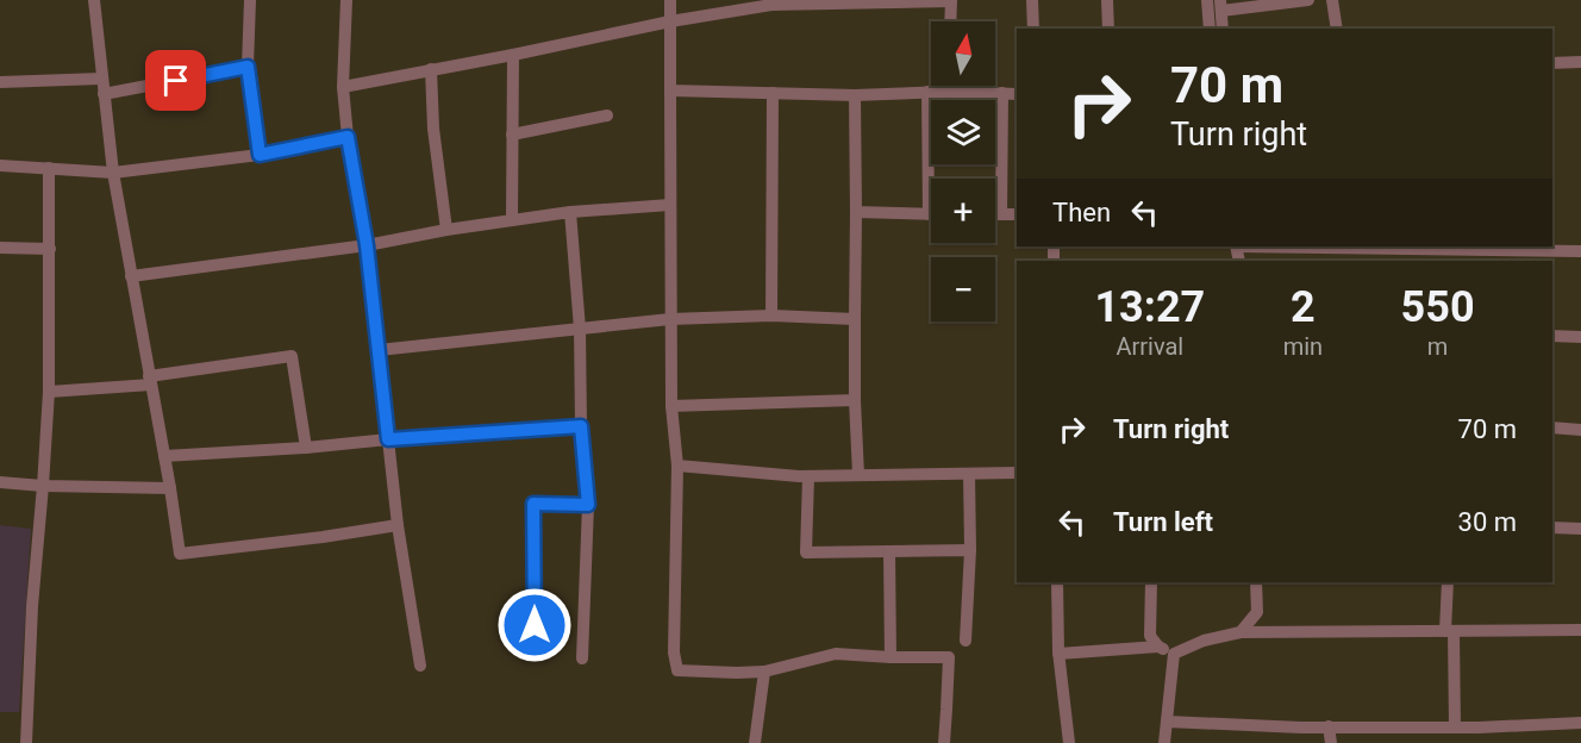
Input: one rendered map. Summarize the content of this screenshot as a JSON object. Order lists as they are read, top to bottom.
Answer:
{
  "north": "top",
  "page": {
    "map_buttons": ["+", "−"],
    "turn": ["70 m", "Turn right"],
    "then": "Then",
    "eta": [
      "13:27",
      "Arrival",
      "2",
      "min",
      "550",
      "m"
    ],
    "list": [
      {
        "name": "Turn right",
        "value": "70 m"
      },
      {
        "name": "Turn left",
        "value": "30 m"
      }
    ]
  }
}
